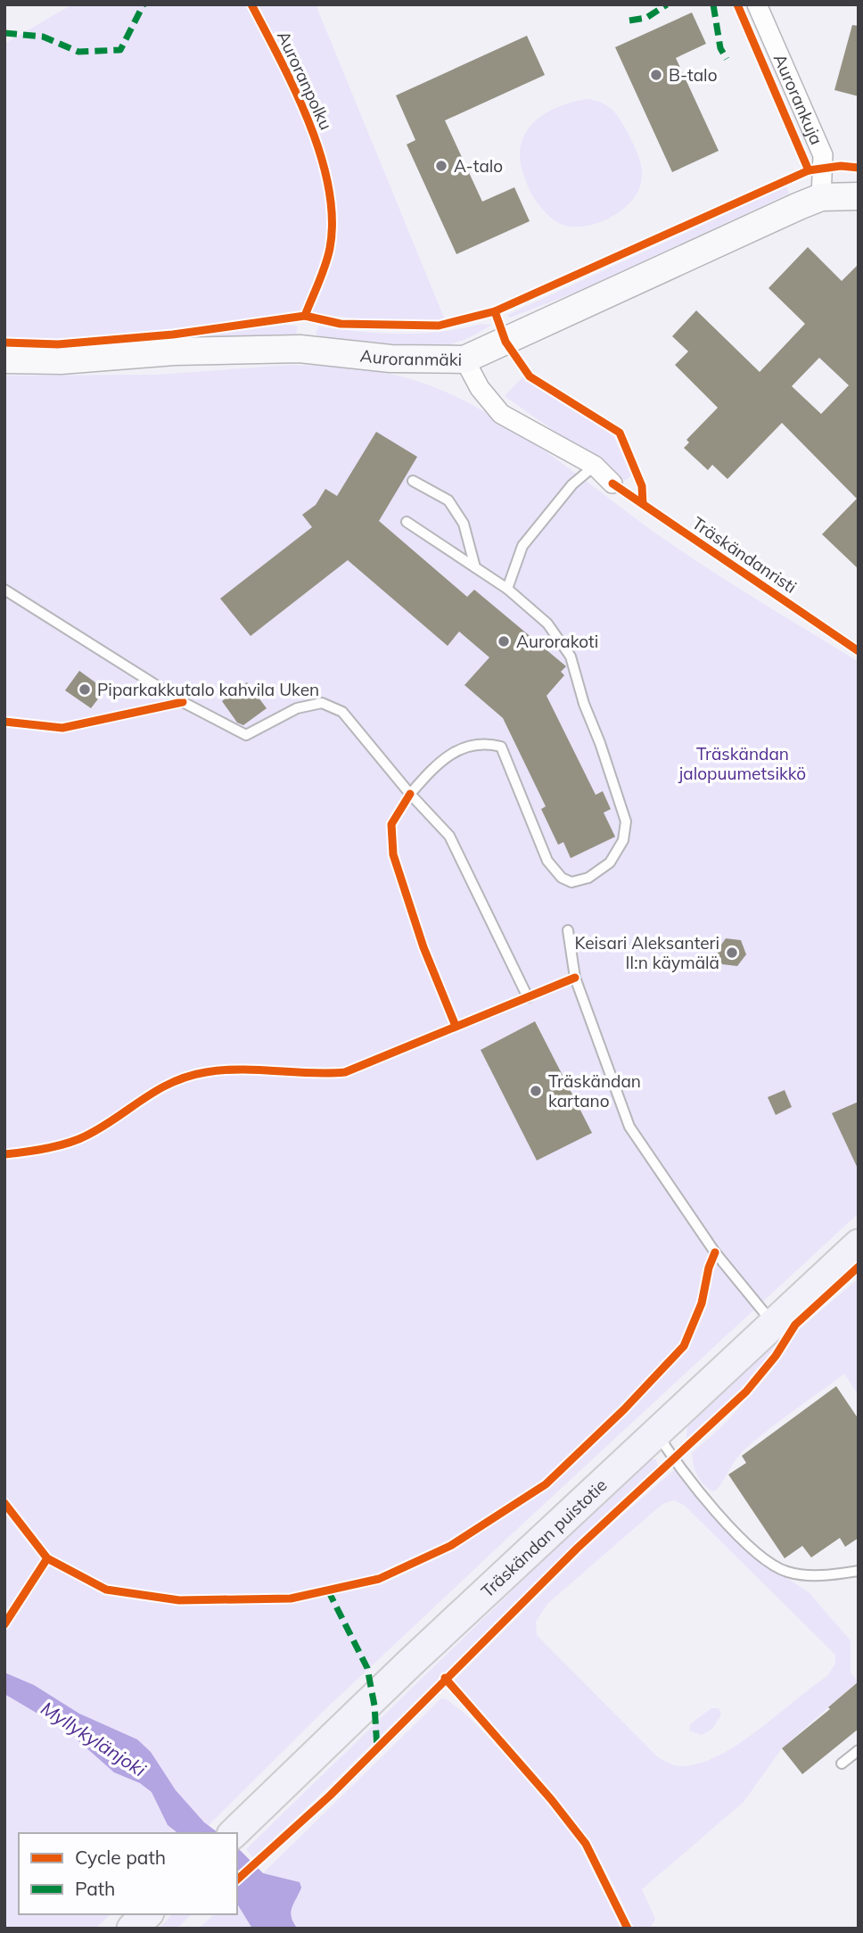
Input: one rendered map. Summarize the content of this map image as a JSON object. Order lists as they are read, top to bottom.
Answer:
{
  "streets": {
    "main road": ["Auroranmäki", "Träskändan puistotie"],
    "street": ["Aurorankuja"],
    "cycle path": ["Auroranpolku", "Träskändanristi"]
  },
  "crossings": [
    ["Aurorankuja", "Auroranmäki"]
  ],
  "water": ["Myllykylänjoki"],
  "parks": ["Träskändan jalopuumetsikkö"],
  "places": [
    "B-talo",
    "A-talo",
    "Aurorakoti",
    "Piparkakkutalo kahvila Uken",
    "Keisari Aleksanteri II:n käymälä",
    "Träskändan kartano"
  ],
  "legend": ["Cycle path", "Path"]
}
